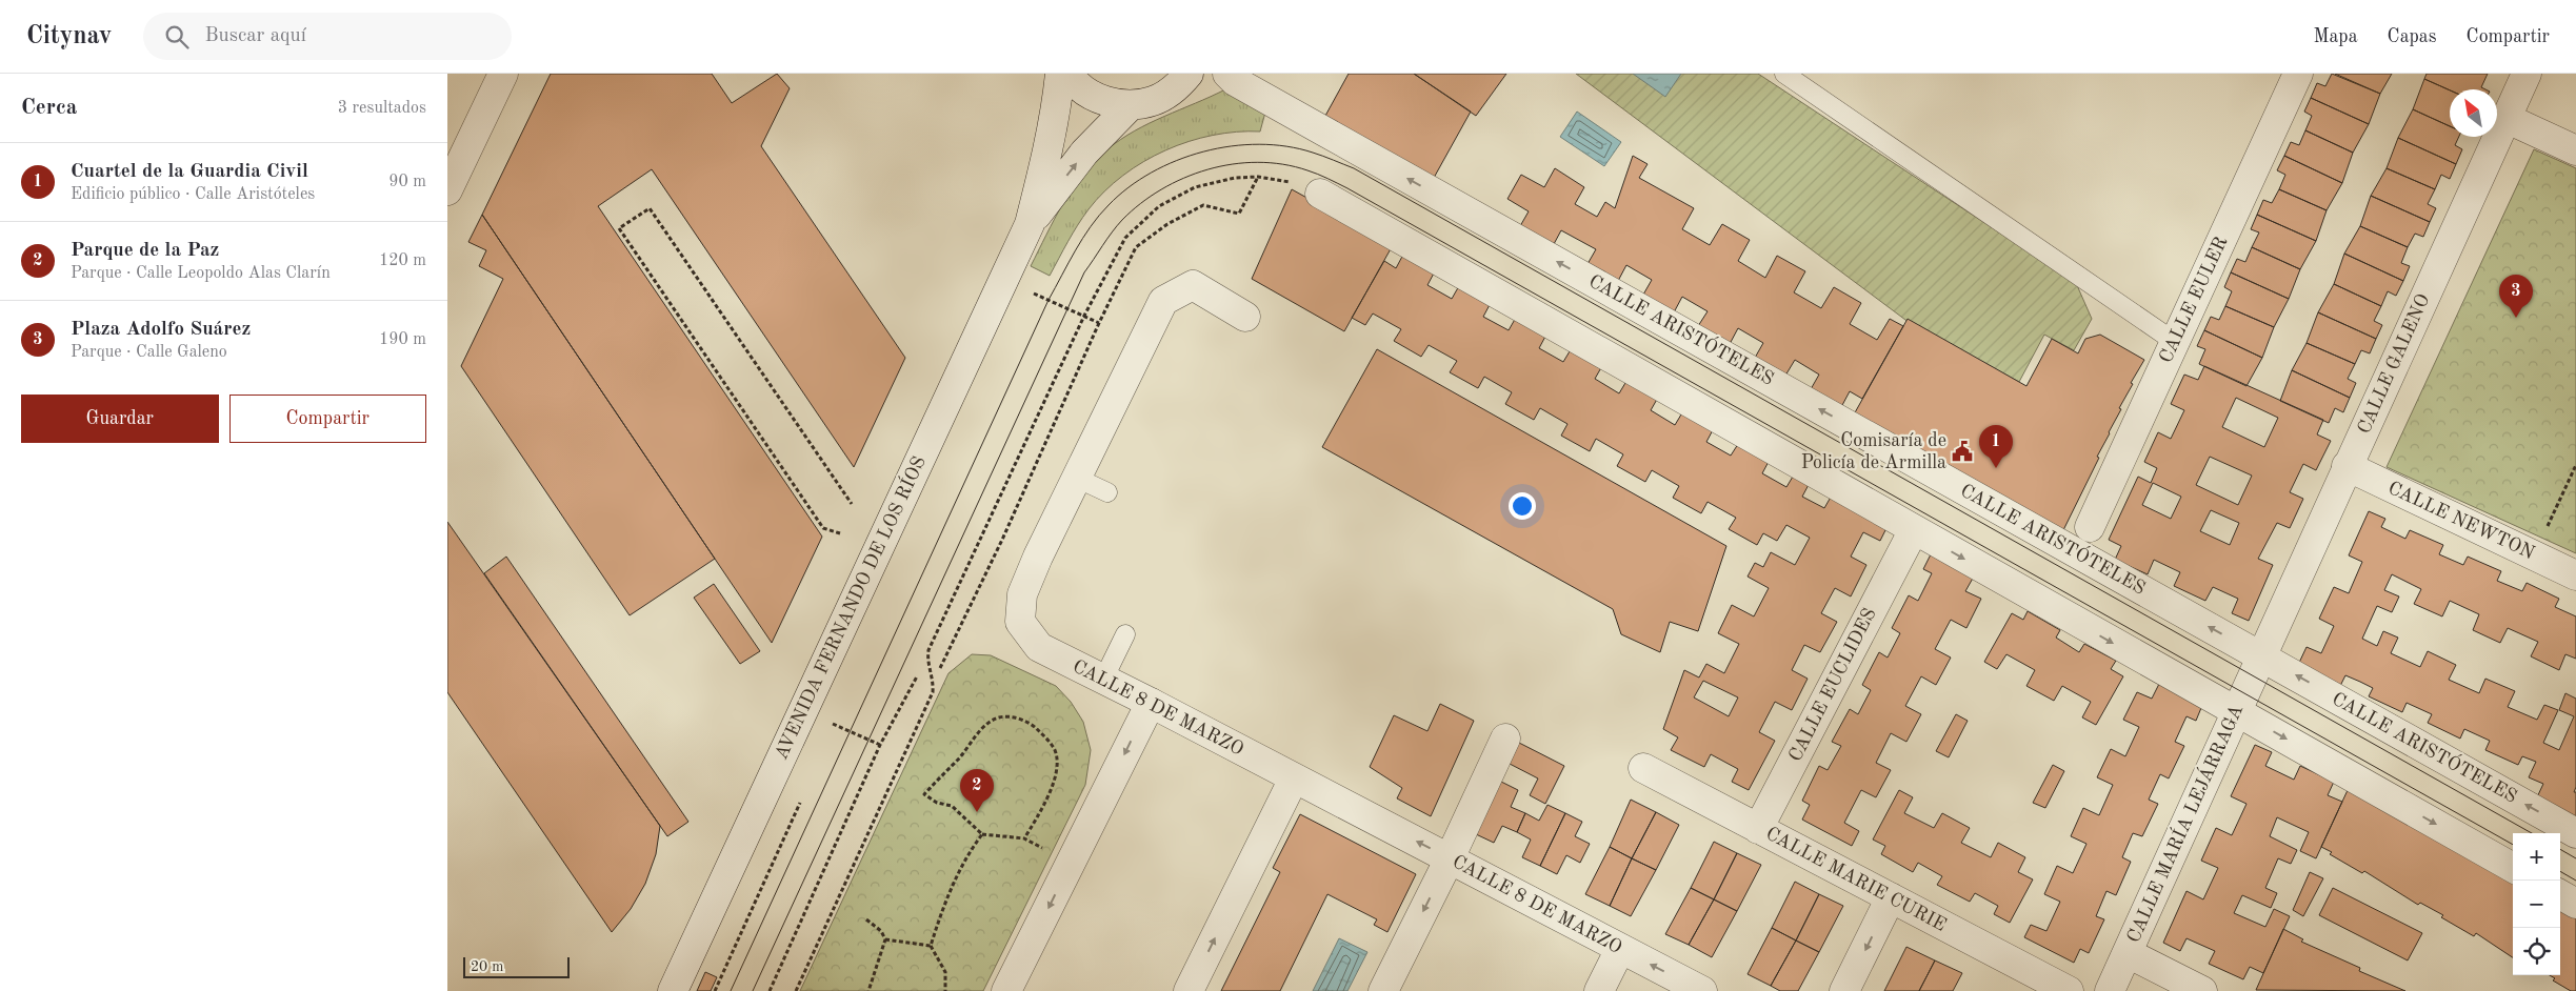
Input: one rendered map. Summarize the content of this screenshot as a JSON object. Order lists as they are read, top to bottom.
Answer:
{
  "streets": {
    "street": [
      "CALLE EULER",
      "CALLE ARISTÓTELES",
      "CALLE GALENO",
      "CALLE NEWTON",
      "AVENIDA FERNANDO DE LOS RÍOS",
      "CALLE EUCLIDES",
      "CALLE 8 DE MARZO",
      "CALLE MARÍA LEJÁRRAGA",
      "CALLE MARIE CURIE"
    ]
  },
  "crossings": [
    ["CALLE ARISTÓTELES", "CALLE GALENO"],
    ["CALLE ARISTÓTELES", "CALLE MARÍA LEJÁRRAGA"],
    ["CALLE GALENO", "CALLE NEWTON"],
    ["CALLE GALENO", "CALLE MARÍA LEJÁRRAGA"],
    ["CALLE EUCLIDES", "CALLE MARIE CURIE"]
  ],
  "places": {
    "public building": ["Comisaría de Policía de Armilla"]
  },
  "scale_bar": "20 m",
  "north": "top left",
  "page": {
    "header": "Citynav",
    "search": "Buscar aquí",
    "nav": ["Mapa", "Capas", "Compartir"],
    "heading": ["Cerca", "3 resultados"],
    "list": [
      {
        "mark": "1",
        "name": "Cuartel de la Guardia Civil",
        "note": "Edificio público · Calle Aristóteles",
        "value": "90 m"
      },
      {
        "mark": "2",
        "name": "Parque de la Paz",
        "note": "Parque · Calle Leopoldo Alas Clarín",
        "value": "120 m"
      },
      {
        "mark": "3",
        "name": "Plaza Adolfo Suárez",
        "note": "Parque · Calle Galeno",
        "value": "190 m"
      }
    ],
    "pins": ["3", "1", "2"],
    "buttons": ["Guardar", "Compartir"],
    "map_buttons": ["+", "−"],
    "scale": "20 m"
  }
}
